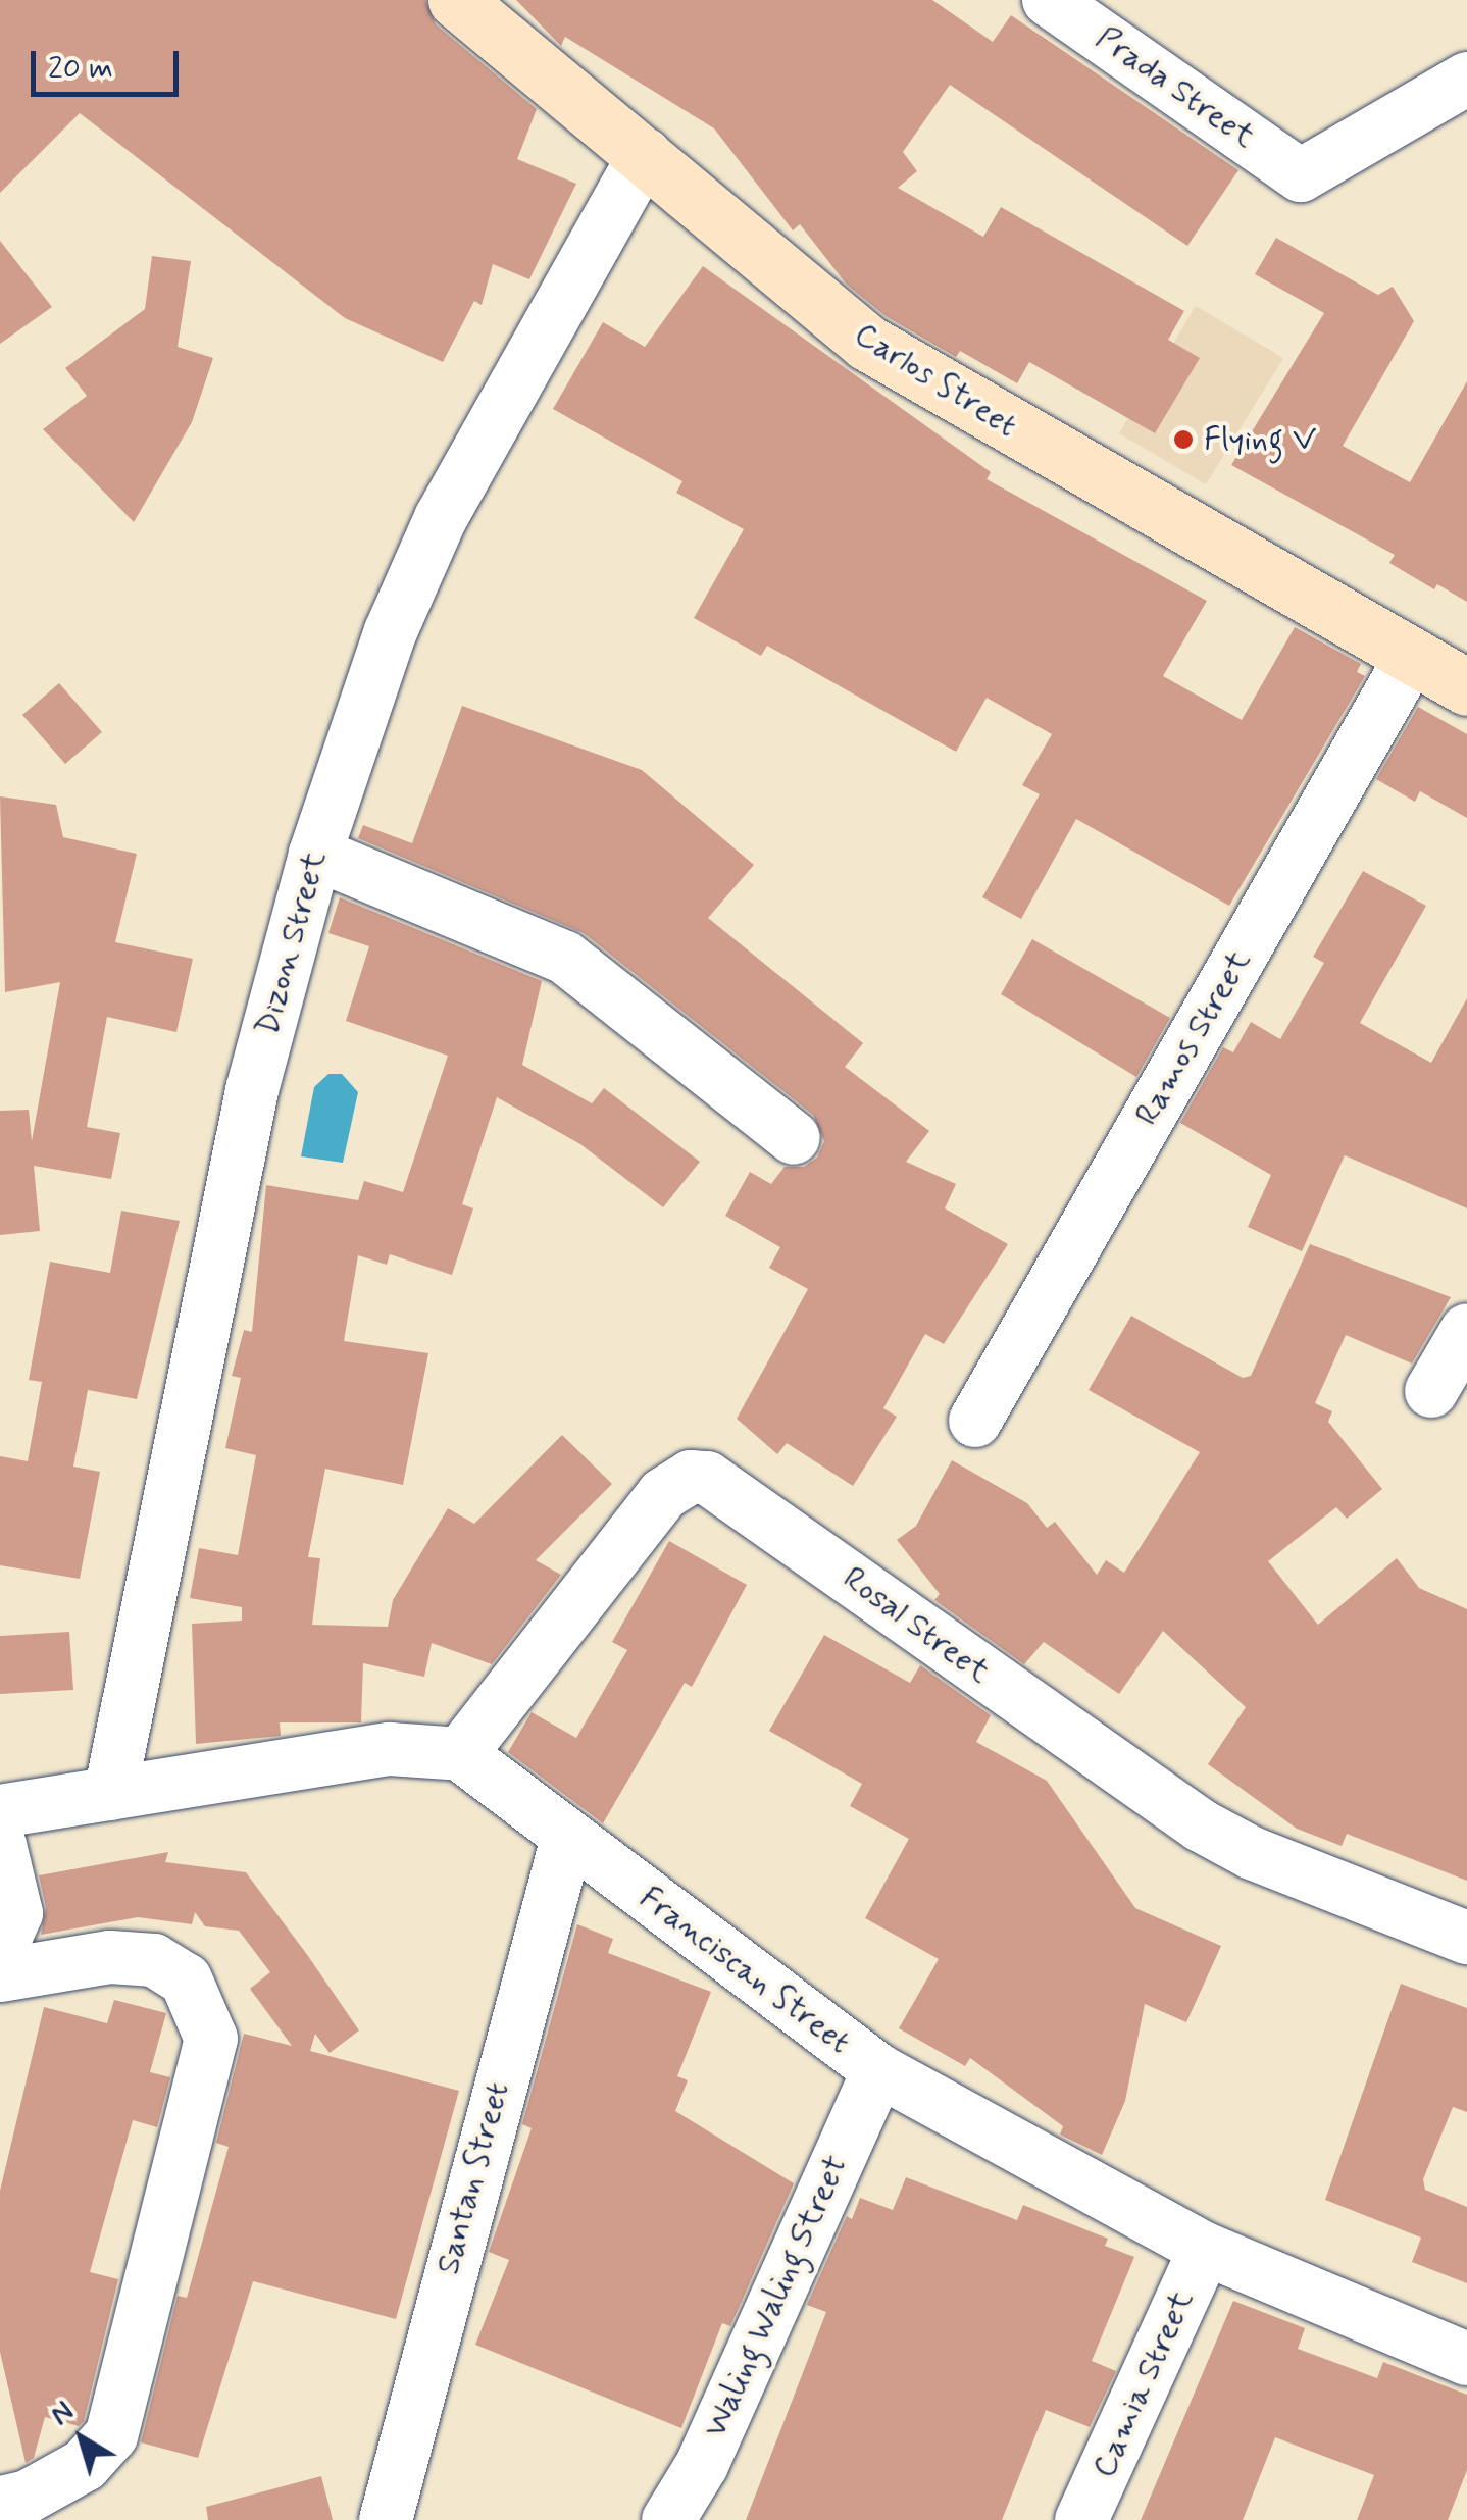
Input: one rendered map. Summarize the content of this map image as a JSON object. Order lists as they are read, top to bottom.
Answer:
{
  "streets": {
    "street": [
      "Prada Street",
      "Carlos Street",
      "Dizon Street",
      "Ramos Street",
      "Rosal Street",
      "Franciscan Street",
      "Santan Street",
      "Waling Waling Street",
      "Camia Street"
    ]
  },
  "crossings": [
    ["Carlos Street", "Dizon Street"],
    ["Carlos Street", "Ramos Street"],
    ["Rosal Street", "Franciscan Street"],
    ["Franciscan Street", "Santan Street"],
    ["Franciscan Street", "Waling Waling Street"],
    ["Franciscan Street", "Camia Street"]
  ],
  "places": ["Flying V"],
  "scale_bar": "20 m",
  "north": "top left"
}
